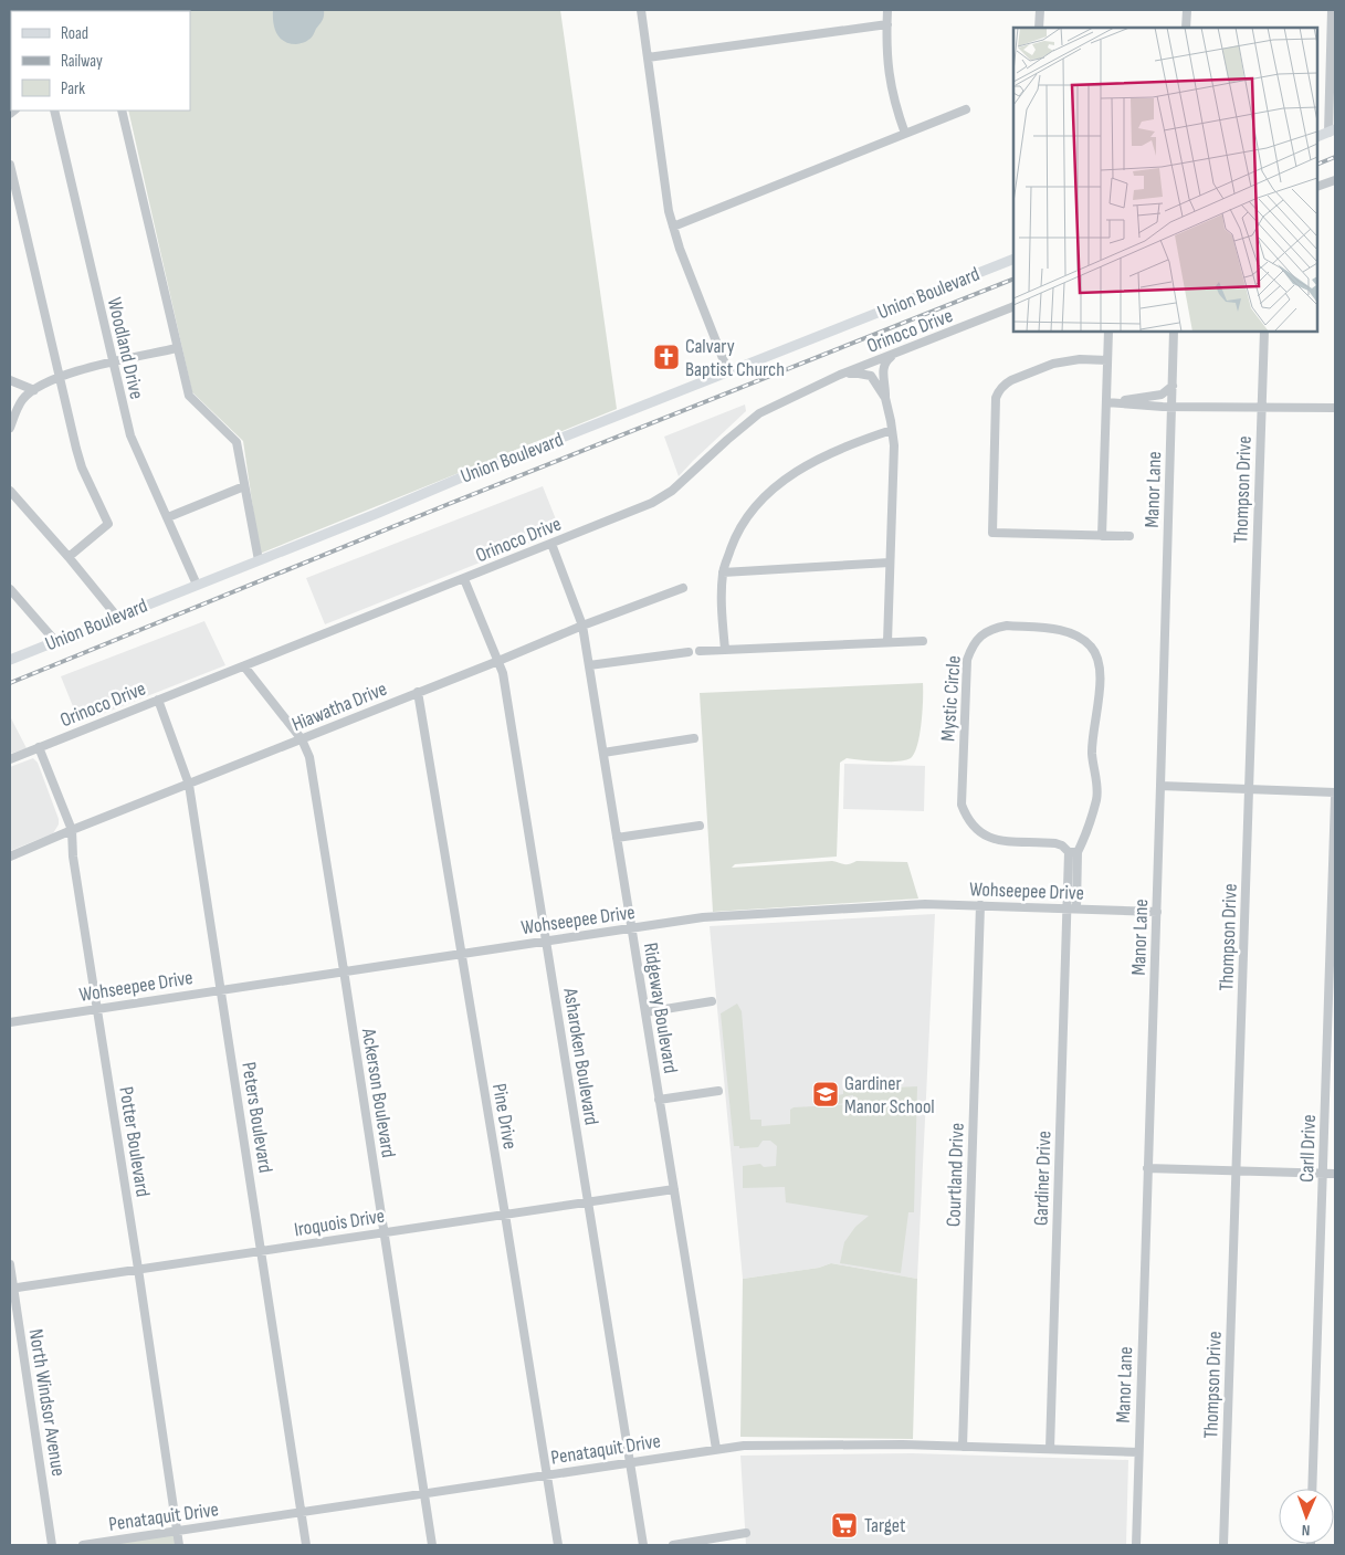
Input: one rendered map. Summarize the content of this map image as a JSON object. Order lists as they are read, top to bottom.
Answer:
{
  "streets": {
    "main road": ["Union Boulevard"],
    "street": [
      "Orinoco Drive",
      "Woodland Drive",
      "Manor Lane",
      "Thompson Drive",
      "Mystic Circle",
      "Hiawatha Drive",
      "Wohseepee Drive",
      "Ridgeway Boulevard",
      "Asharoken Boulevard",
      "Ackerson Boulevard",
      "Pine Drive",
      "Peters Boulevard",
      "Potter Boulevard",
      "Carll Drive",
      "Courtland Drive",
      "Gardiner Drive",
      "Iroquois Drive",
      "North Windsor Avenue",
      "Penataquit Drive"
    ]
  },
  "crossings": [
    ["Union Boulevard", "Woodland Drive"],
    ["Orinoco Drive", "Ridgeway Boulevard"],
    ["Orinoco Drive", "Asharoken Boulevard"],
    ["Orinoco Drive", "Ackerson Boulevard"],
    ["Orinoco Drive", "Peters Boulevard"],
    ["Orinoco Drive", "Potter Boulevard"],
    ["Manor Lane", "Wohseepee Drive"],
    ["Manor Lane", "Penataquit Drive"],
    ["Mystic Circle", "Wohseepee Drive"],
    ["Mystic Circle", "Gardiner Drive"],
    ["Hiawatha Drive", "Ridgeway Boulevard"],
    ["Hiawatha Drive", "Asharoken Boulevard"],
    ["Hiawatha Drive", "Ackerson Boulevard"],
    ["Hiawatha Drive", "Pine Drive"],
    ["Hiawatha Drive", "Peters Boulevard"],
    ["Hiawatha Drive", "Potter Boulevard"],
    ["Wohseepee Drive", "Ridgeway Boulevard"],
    ["Wohseepee Drive", "Asharoken Boulevard"],
    ["Wohseepee Drive", "Ackerson Boulevard"],
    ["Wohseepee Drive", "Pine Drive"],
    ["Wohseepee Drive", "Peters Boulevard"],
    ["Wohseepee Drive", "Potter Boulevard"],
    ["Wohseepee Drive", "Courtland Drive"],
    ["Wohseepee Drive", "Gardiner Drive"],
    ["Ridgeway Boulevard", "Iroquois Drive"],
    ["Ridgeway Boulevard", "Penataquit Drive"],
    ["Asharoken Boulevard", "Iroquois Drive"],
    ["Asharoken Boulevard", "Penataquit Drive"],
    ["Ackerson Boulevard", "Iroquois Drive"],
    ["Ackerson Boulevard", "Penataquit Drive"],
    ["Pine Drive", "Iroquois Drive"],
    ["Pine Drive", "Penataquit Drive"],
    ["Peters Boulevard", "Iroquois Drive"],
    ["Peters Boulevard", "Penataquit Drive"],
    ["Potter Boulevard", "Iroquois Drive"],
    ["Potter Boulevard", "Penataquit Drive"],
    ["Courtland Drive", "Penataquit Drive"],
    ["Gardiner Drive", "Penataquit Drive"],
    ["Iroquois Drive", "North Windsor Avenue"]
  ],
  "places": {
    "church": ["Calvary Baptist Church"],
    "school or university": ["Gardiner Manor School"],
    "supermarket": ["Target"]
  },
  "legend": ["Road", "Railway", "Park"],
  "north": "bottom"
}
